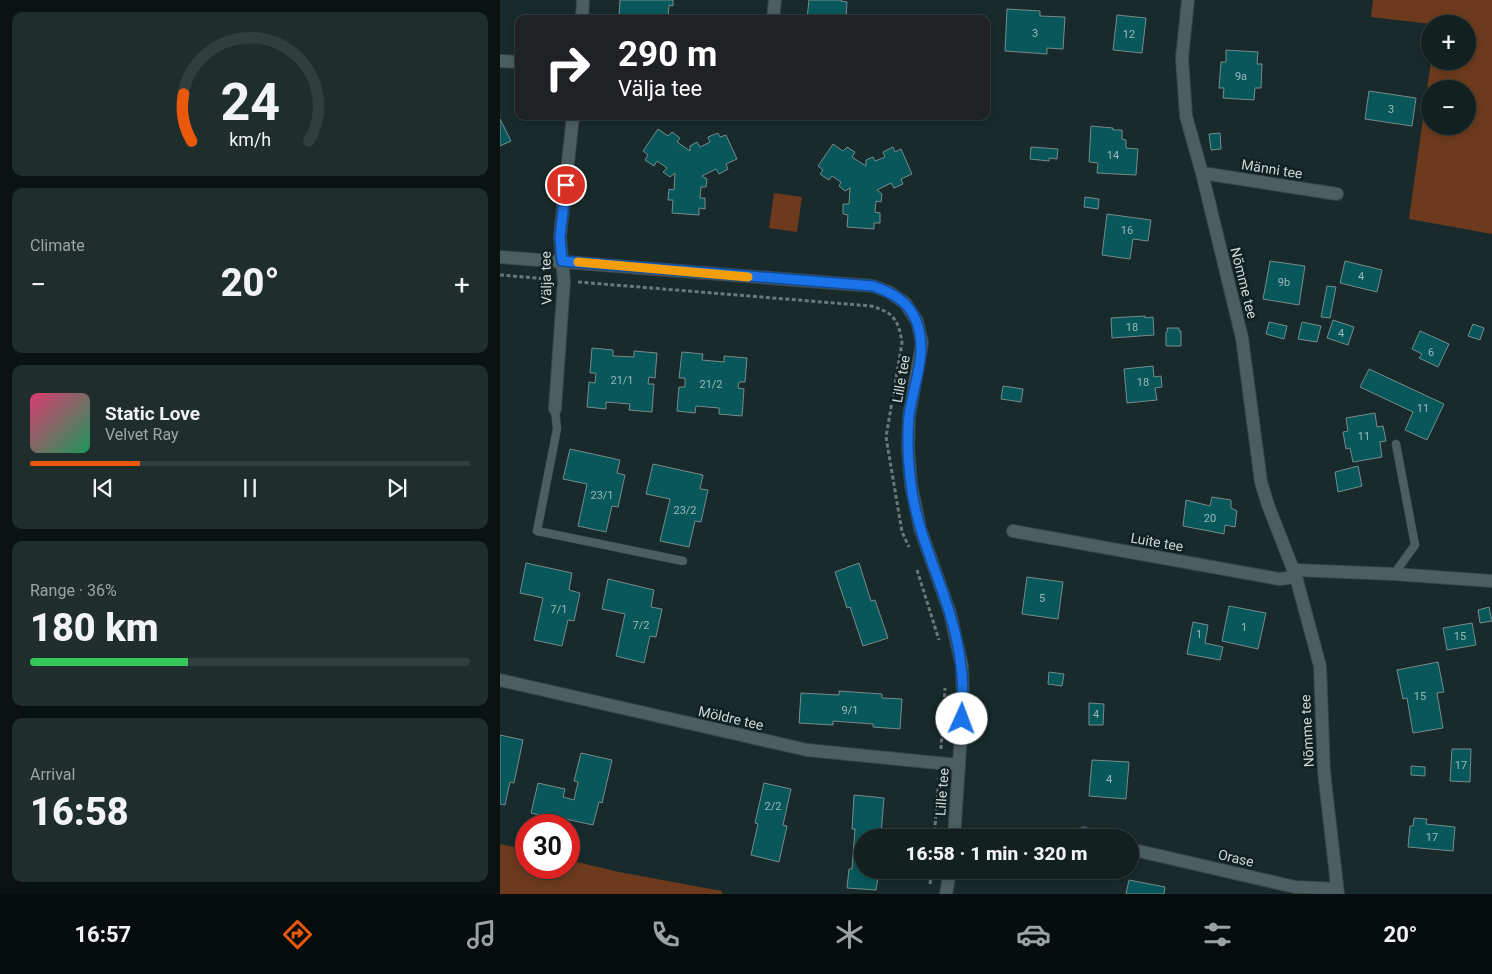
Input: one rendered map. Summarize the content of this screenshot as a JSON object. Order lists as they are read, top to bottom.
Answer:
{
  "streets": {
    "street": [
      "Männi tee",
      "Välja tee",
      "Nõmme tee",
      "Lille tee",
      "Luite tee",
      "Möldre tee",
      "Orase"
    ]
  },
  "crossings": [
    ["Männi tee", "Nõmme tee"],
    ["Välja tee", "Lille tee"],
    ["Nõmme tee", "Luite tee"],
    ["Nõmme tee", "Orase"],
    ["Lille tee", "Möldre tee"]
  ],
  "house_numbers": [
    "3",
    "12",
    "9a",
    "3",
    "14",
    "16",
    "4",
    "9b",
    "18",
    "4",
    "6",
    "21/1",
    "18",
    "21/2",
    "11",
    "11",
    "23/1",
    "23/2",
    "20",
    "5",
    "7/1",
    "7/2",
    "1",
    "1",
    "15",
    "15",
    "9/1",
    "4",
    "17",
    "4",
    "2/2",
    "17"
  ],
  "page": {
    "map_buttons": ["+", "−"],
    "turn": ["290 m", "Välja tee"],
    "tile": [
      "Climate",
      ["Range · 36%", "180 km"],
      ["Arrival", "16:58"]
    ],
    "heat": ["−", "20°", "+"],
    "song": ["Static Love", "Velvet Ray"],
    "limit": "30",
    "trip": "16:58 · 1 min · 320 m",
    "tabs": ["16:57", "20°"],
    "gauge": ["24", "km/h"]
  }
}
